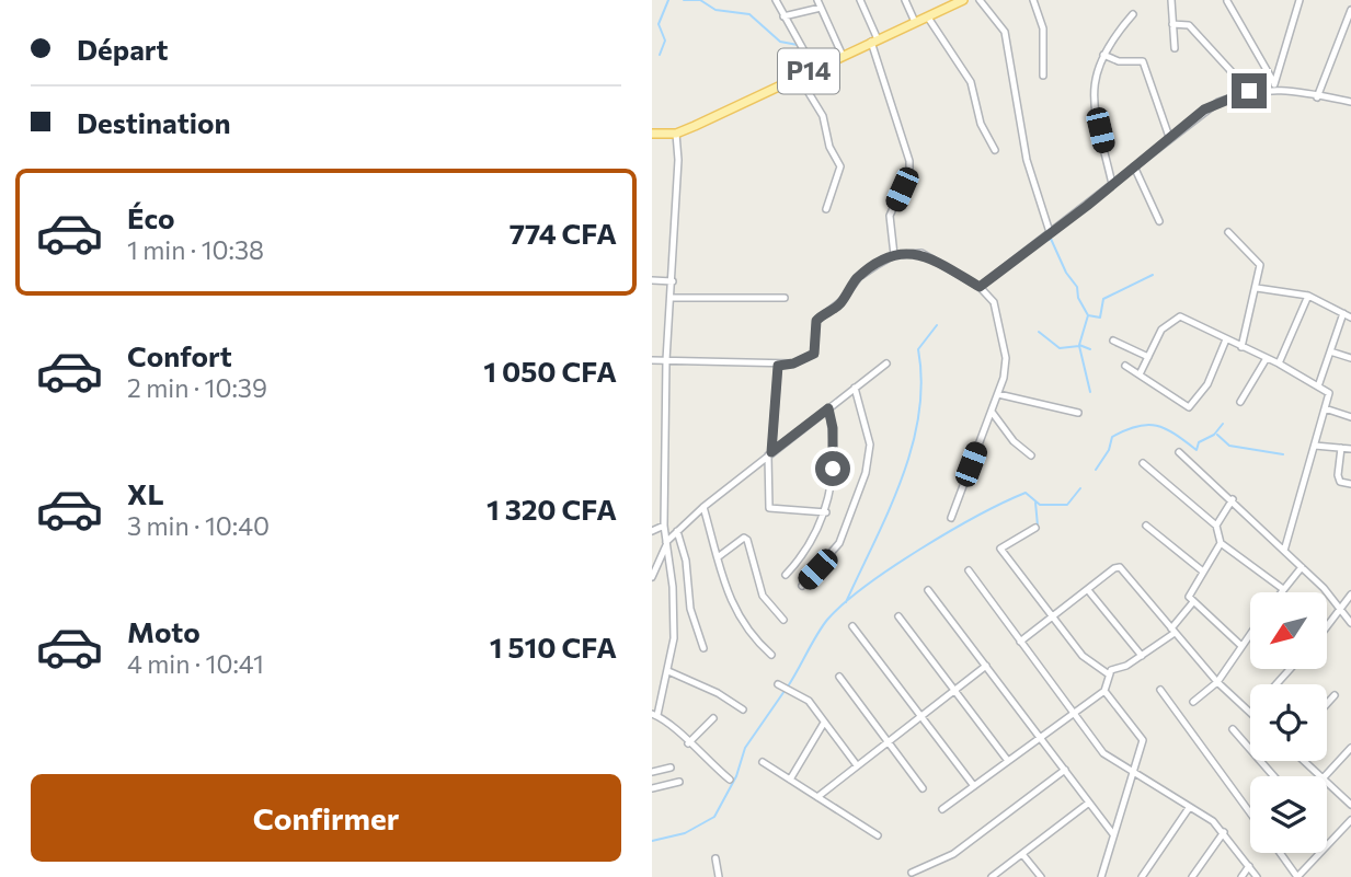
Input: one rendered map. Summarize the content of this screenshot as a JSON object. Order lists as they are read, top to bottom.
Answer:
{
  "streets": {
    "main road": ["P14"]
  },
  "north": "bottom left",
  "page": {
    "banner": ["Départ", "Destination"],
    "list": [
      {
        "name": "Éco",
        "note": "1 min · 10:38",
        "value": "774 CFA"
      },
      {
        "name": "Confort",
        "note": "2 min · 10:39",
        "value": "1 050 CFA"
      },
      {
        "name": "XL",
        "note": "3 min · 10:40",
        "value": "1 320 CFA"
      },
      {
        "name": "Moto",
        "note": "4 min · 10:41",
        "value": "1 510 CFA"
      }
    ],
    "buttons": "Confirmer"
  }
}
